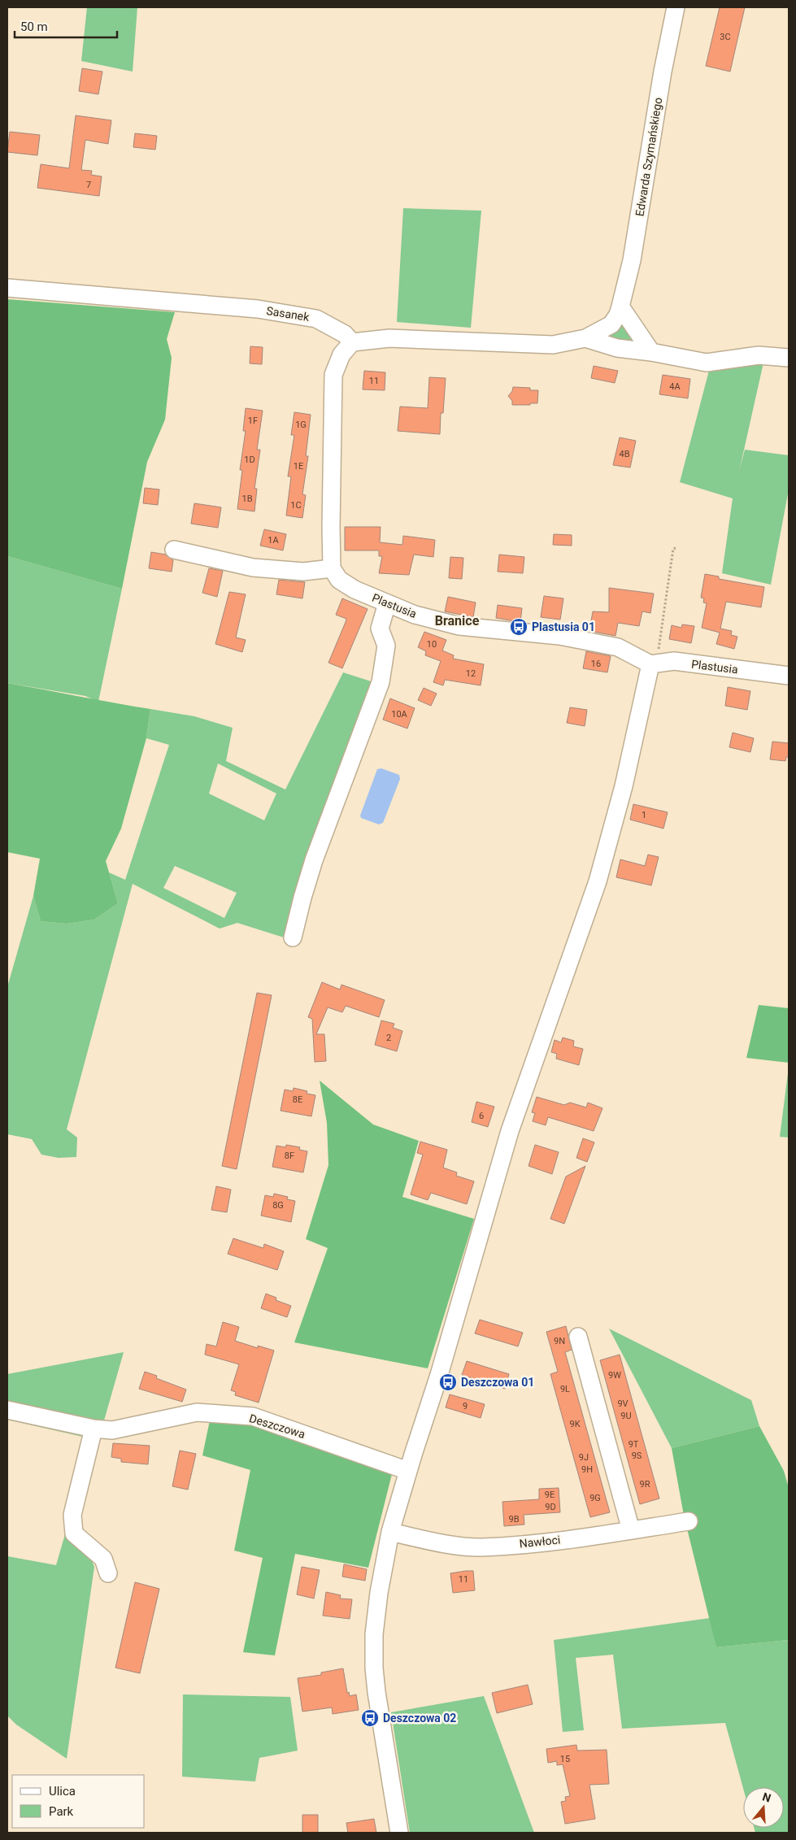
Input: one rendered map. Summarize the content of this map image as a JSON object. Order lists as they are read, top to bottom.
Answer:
{
  "streets": {
    "street": [
      "Edwarda Szymańskiego",
      "Sasanek",
      "Plastusia",
      "Deszczowa",
      "Nawłoci"
    ]
  },
  "districts": ["Branice"],
  "places": {
    "bus stop": ["Plastusia 01", "Deszczowa 01", "Deszczowa 02"]
  },
  "house_numbers": [
    "3C",
    "7",
    "11",
    "4A",
    "1F",
    "1G",
    "4B",
    "1D",
    "1E",
    "1B",
    "1C",
    "1A",
    "10",
    "16",
    "12",
    "10A",
    "1",
    "2",
    "8E",
    "6",
    "8F",
    "8G",
    "9N",
    "9W",
    "9L",
    "9V",
    "9",
    "9U",
    "9K",
    "9T",
    "9S",
    "9J",
    "9H",
    "9R",
    "9E",
    "9G",
    "9D",
    "9B",
    "11",
    "15"
  ],
  "legend": ["Ulica", "Park"],
  "scale_bar": "50 m",
  "north": "top"
}
